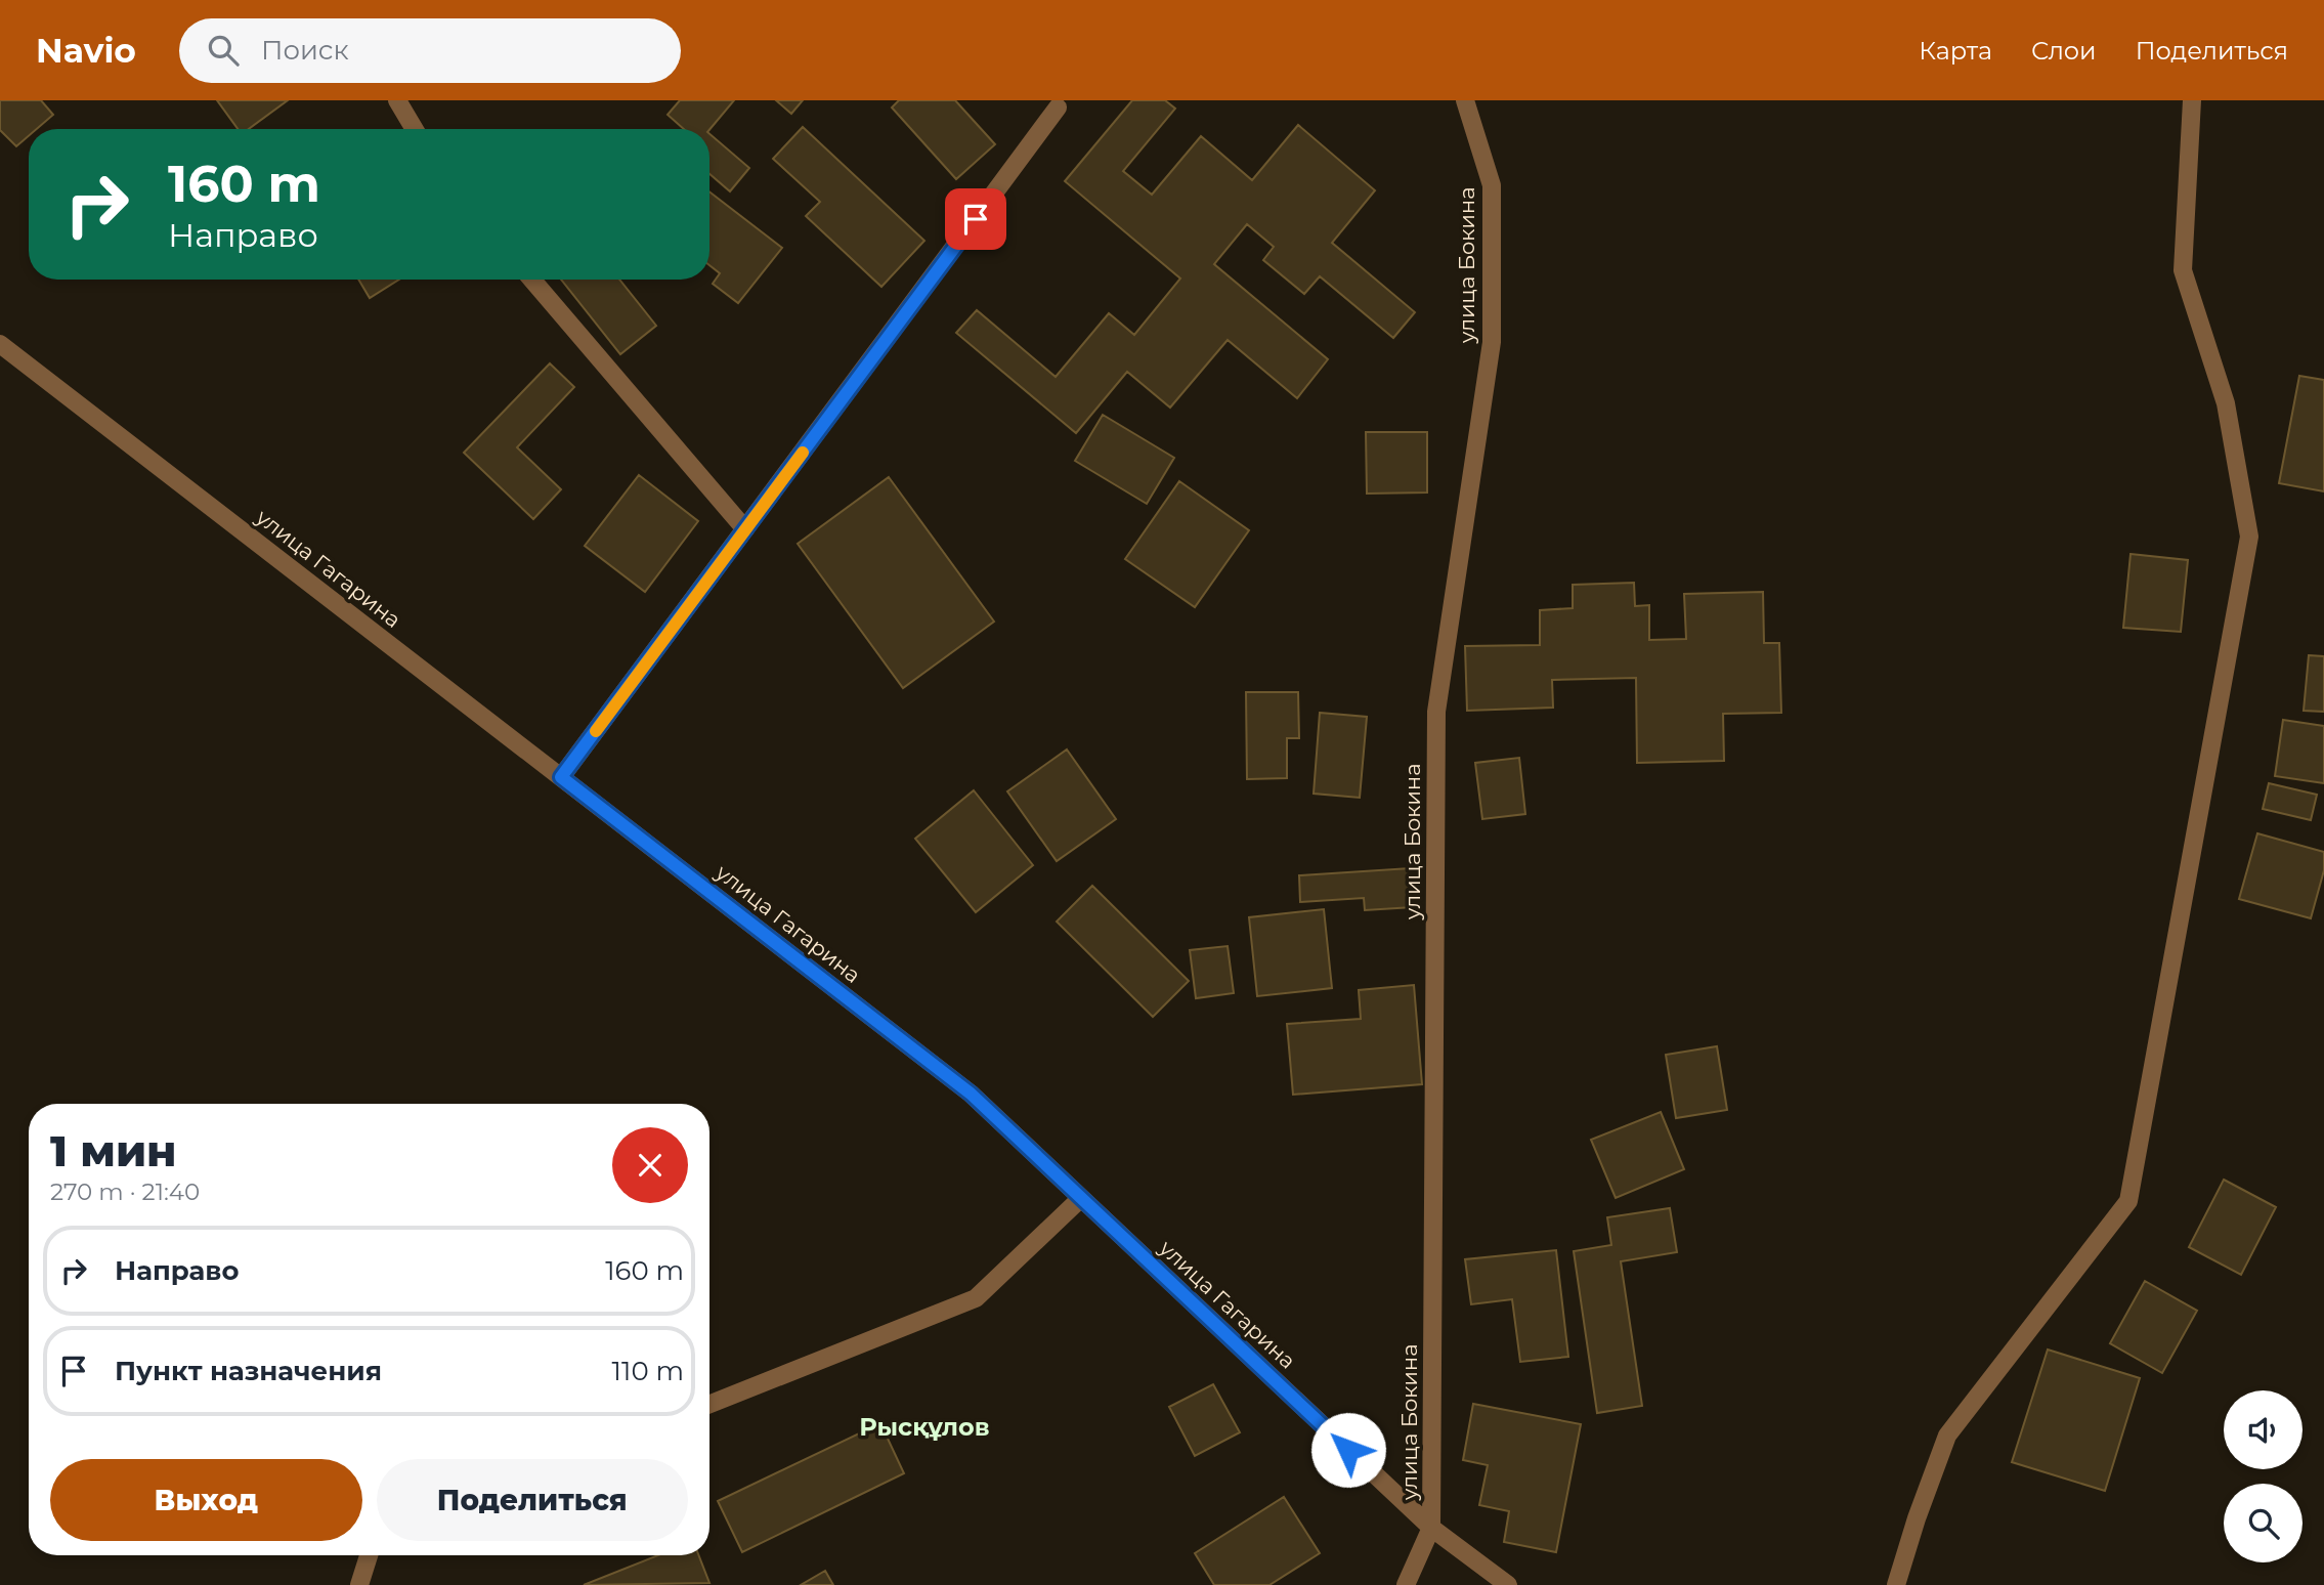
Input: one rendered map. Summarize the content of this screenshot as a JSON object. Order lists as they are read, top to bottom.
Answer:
{
  "streets": {
    "street": ["улица Бокина", "улица Гагарина"]
  },
  "crossings": [
    ["улица Бокина", "улица Гагарина"]
  ],
  "districts": ["Рысқұлов"],
  "page": {
    "header": "Navio",
    "search": "Поиск",
    "nav": ["Карта", "Слои", "Поделиться"],
    "turn": ["160 m", "Направо"],
    "heading": ["1 мин", "270 m · 21:40"],
    "list": [
      {
        "name": "Направо",
        "value": "160 m"
      },
      {
        "name": "Пункт назначения",
        "value": "110 m"
      }
    ],
    "buttons": ["Выход", "Поделиться"]
  }
}
